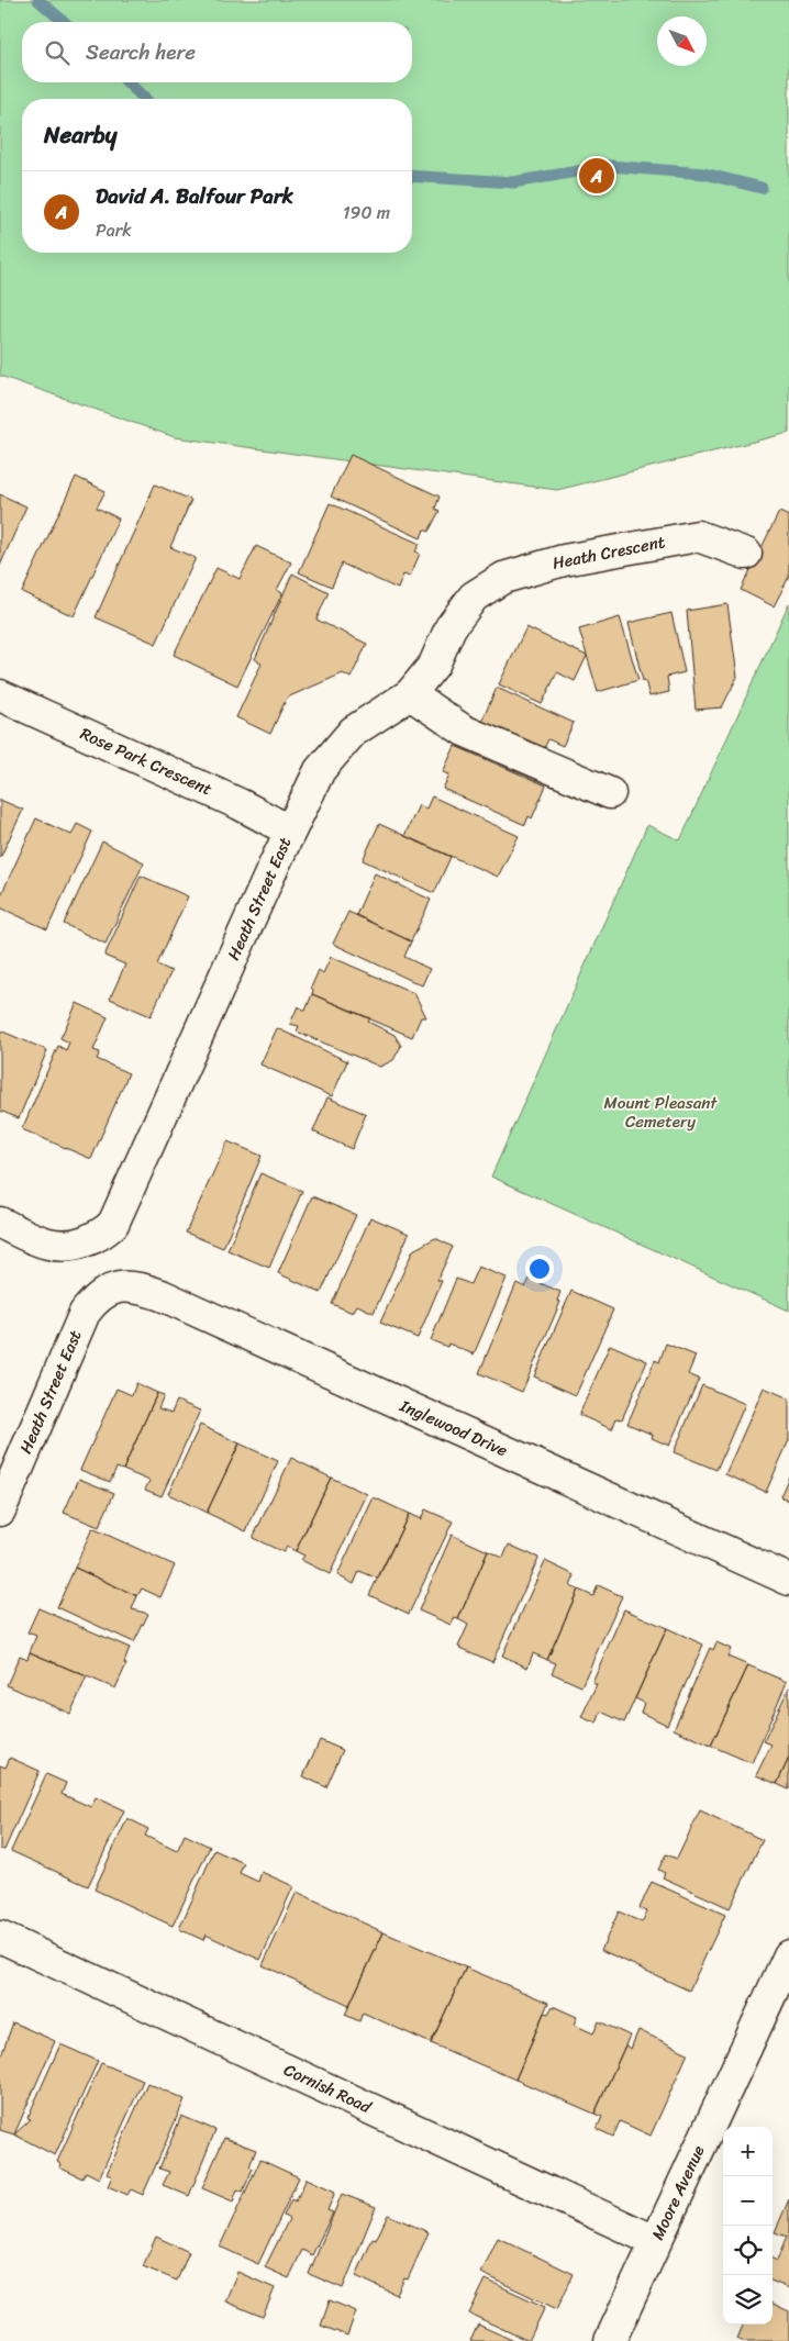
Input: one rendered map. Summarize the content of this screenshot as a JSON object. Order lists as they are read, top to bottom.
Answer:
{
  "streets": {
    "street": [
      "Heath Crescent",
      "Rose Park Crescent",
      "Heath Street East",
      "Inglewood Drive",
      "Cornish Road",
      "Moore Avenue"
    ]
  },
  "crossings": [
    ["Heath Crescent", "Heath Street East"],
    ["Rose Park Crescent", "Heath Street East"],
    ["Heath Street East", "Inglewood Drive"],
    ["Cornish Road", "Moore Avenue"]
  ],
  "parks": ["Mount Pleasant Cemetery"],
  "north": "bottom right",
  "page": {
    "search": "Search here",
    "heading": "Nearby",
    "pins": "A",
    "list": [
      {
        "mark": "A",
        "name": "David A. Balfour Park",
        "note": "Park",
        "value": "190 m"
      }
    ],
    "map_buttons": ["+", "−"]
  }
}
